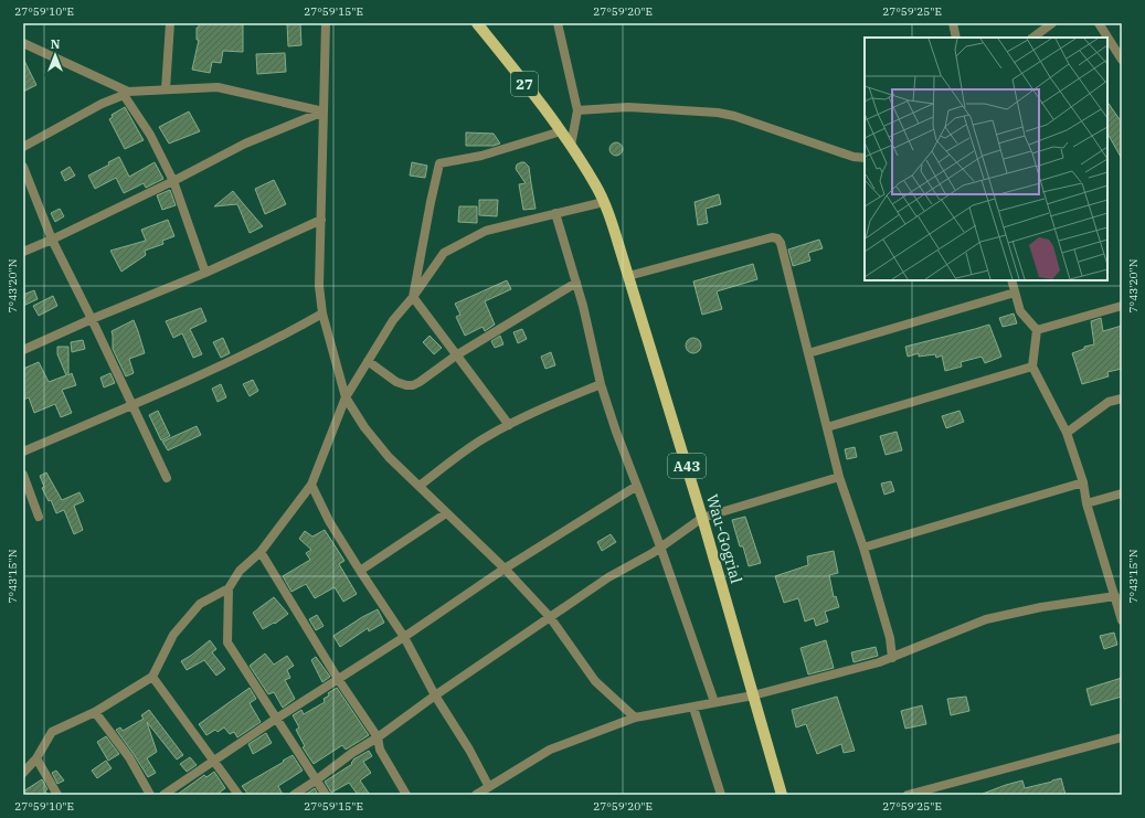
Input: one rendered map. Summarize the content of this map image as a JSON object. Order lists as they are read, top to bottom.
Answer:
{
  "streets": {
    "main road": ["27", "A43", "Wau-Gogrial"]
  },
  "crossings": [
    ["27", "Wau-Gogrial"]
  ],
  "north": "top",
  "coordinates": [
    "27°59'10\"E",
    "27°59'15\"E",
    "27°59'20\"E",
    "27°59'25\"E",
    "7°43'20\"N",
    "7°43'15\"N"
  ]
}
